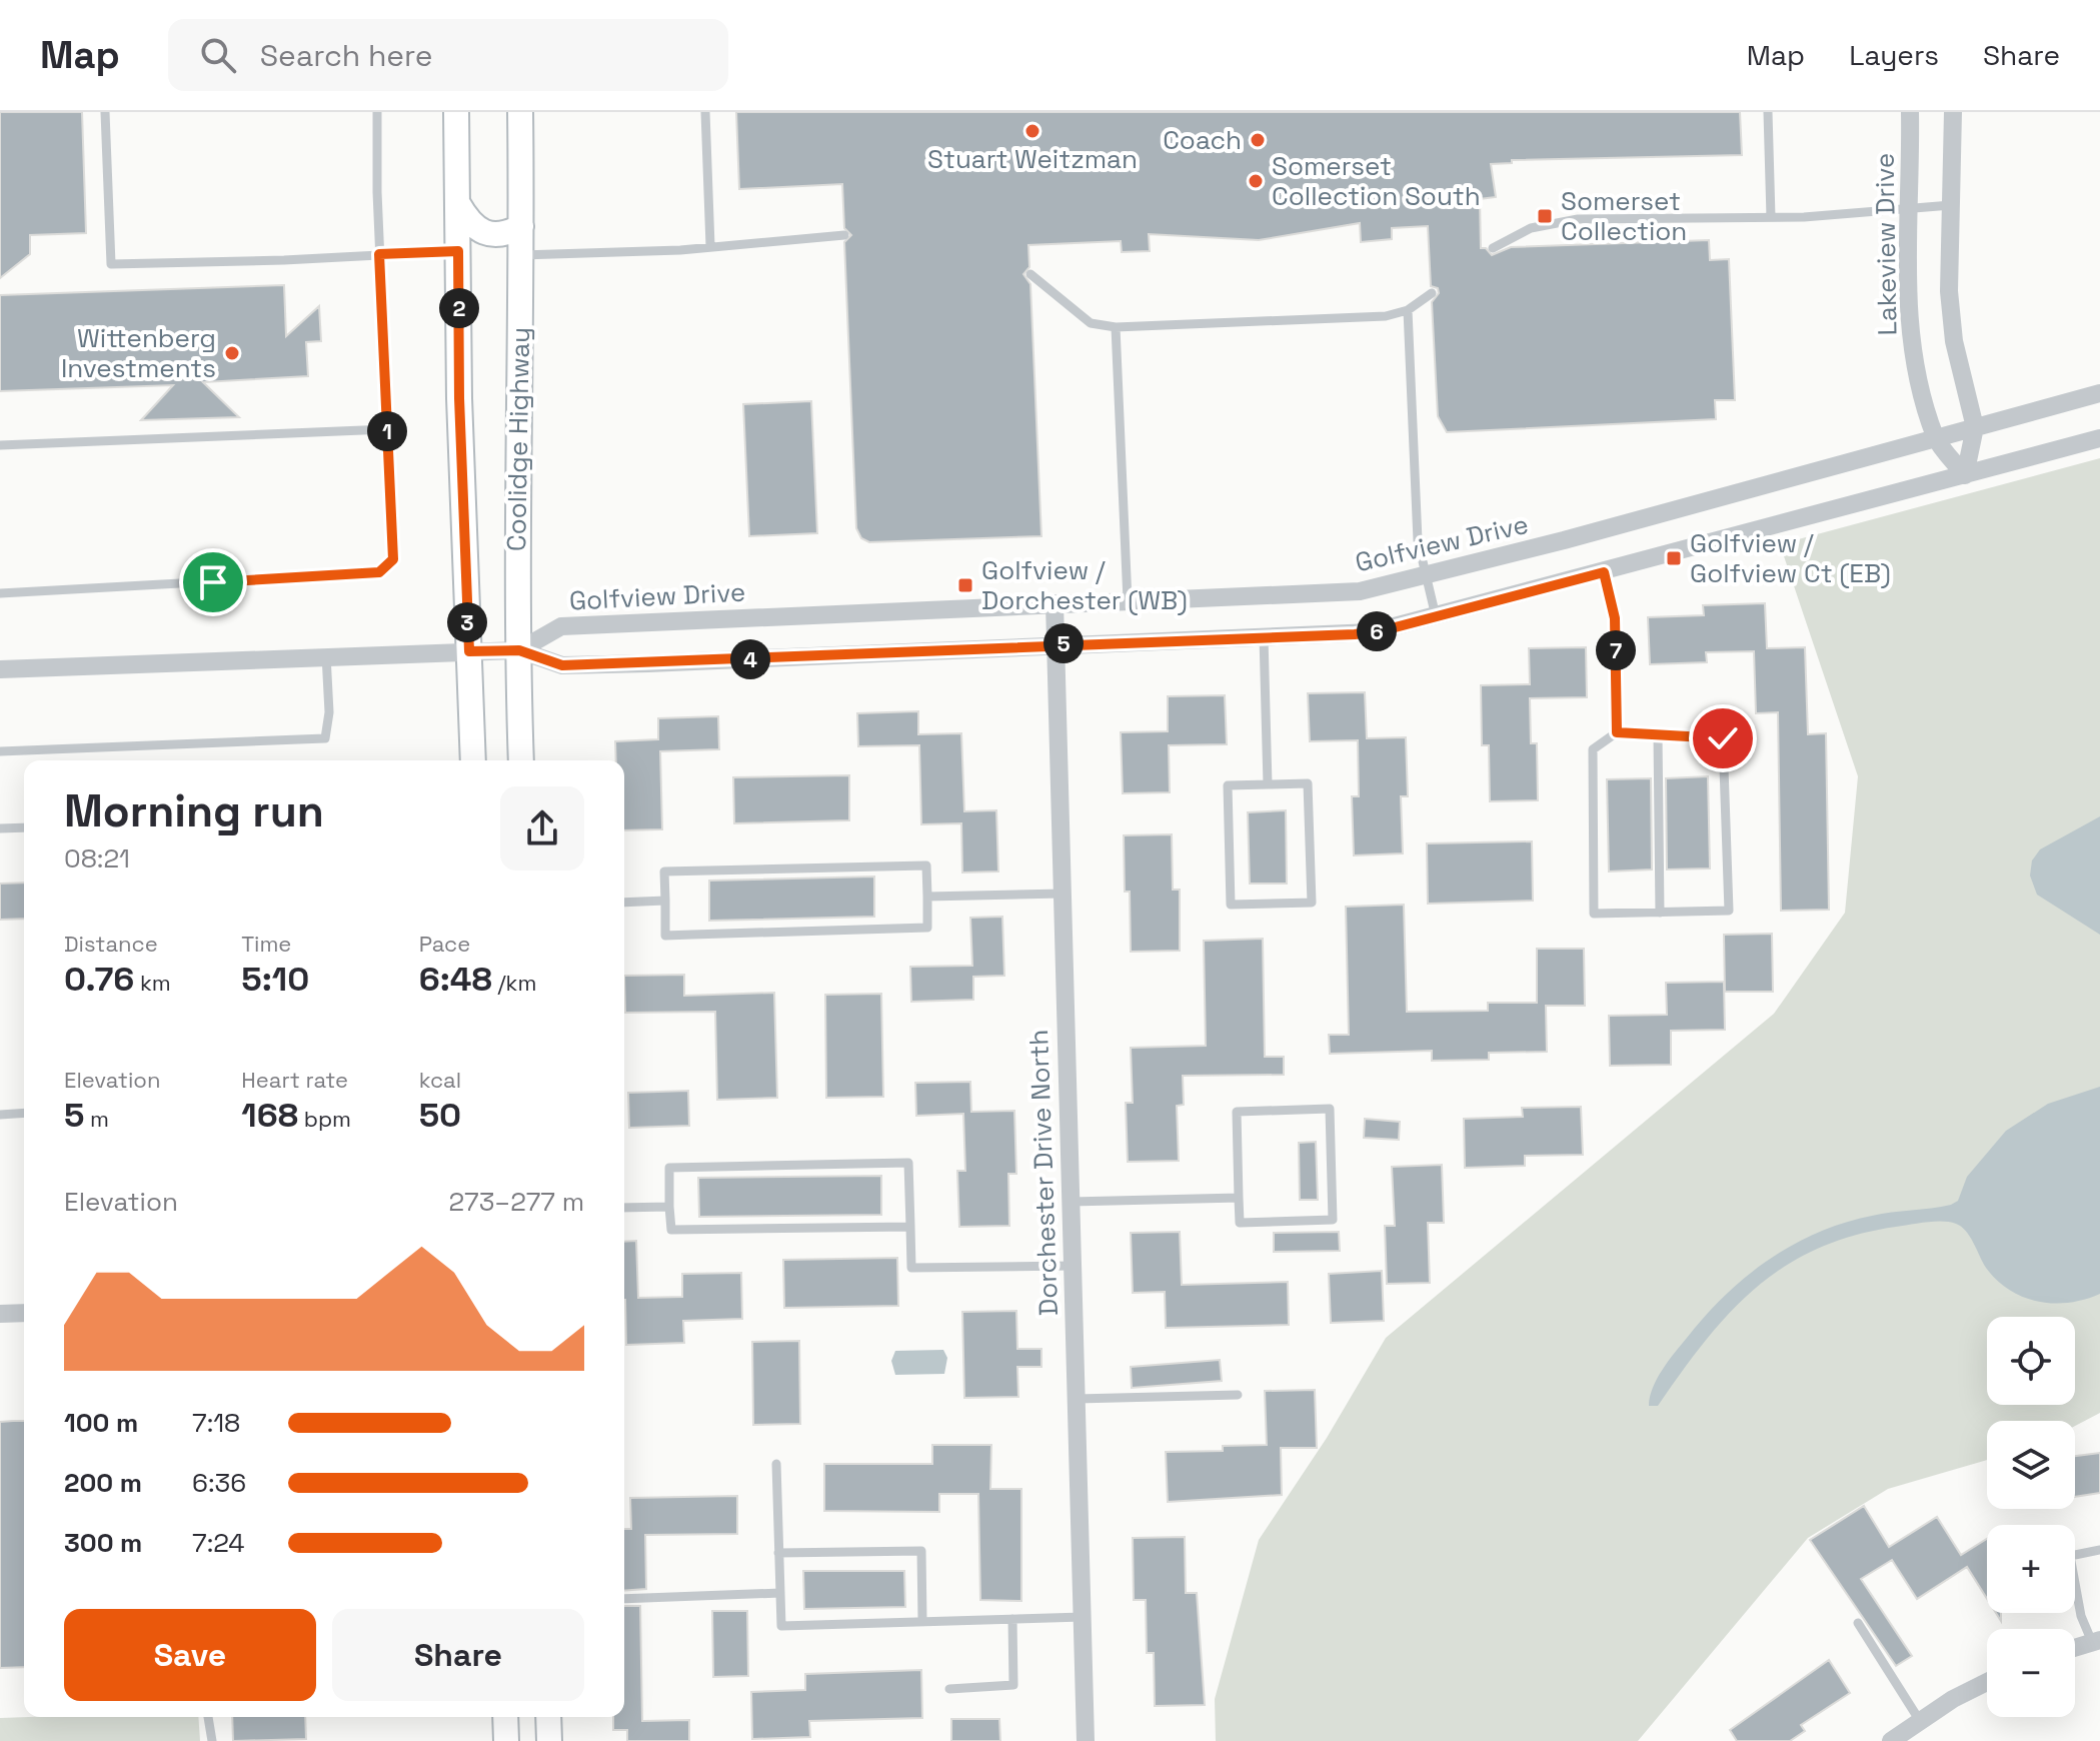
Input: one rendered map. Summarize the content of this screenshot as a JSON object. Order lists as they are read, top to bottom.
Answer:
{
  "streets": {
    "main road": ["Coolidge Highway"],
    "street": ["Lakeview Drive", "Golfview Drive", "Dorchester Drive North"]
  },
  "crossings": [
    ["Lakeview Drive", "Golfview Drive"],
    ["Coolidge Highway", "Golfview Drive"],
    ["Golfview Drive", "Dorchester Drive North"]
  ],
  "places": {
    "other": [
      "Stuart Weitzman",
      "Coach",
      "Somerset Collection South",
      "Wittenberg Investments"
    ],
    "transit": ["Somerset Collection", "Golfview / Golfview Ct (EB)", "Golfview / Dorchester (WB)"]
  },
  "page": {
    "header": "Map",
    "search": "Search here",
    "nav": ["Map", "Layers", "Share"],
    "pins": [
      "2",
      "1",
      "3",
      "6",
      "5",
      "7",
      "4"
    ],
    "heading": ["Morning run", "08:21"],
    "stats": [
      ["Distance", "0.76 km"],
      ["Time", "5:10"],
      ["Pace", "6:48 /km"],
      ["Elevation", "5 m"],
      ["Heart rate", "168 bpm"],
      ["kcal", "50"]
    ],
    "chart": ["Elevation", "273–277 m"],
    "map_buttons": ["+", "−"],
    "list": [
      {
        "name": "100 m",
        "note": "7:18"
      },
      {
        "name": "200 m",
        "note": "6:36"
      },
      {
        "name": "300 m",
        "note": "7:24"
      }
    ],
    "buttons": ["Save", "Share"]
  }
}
